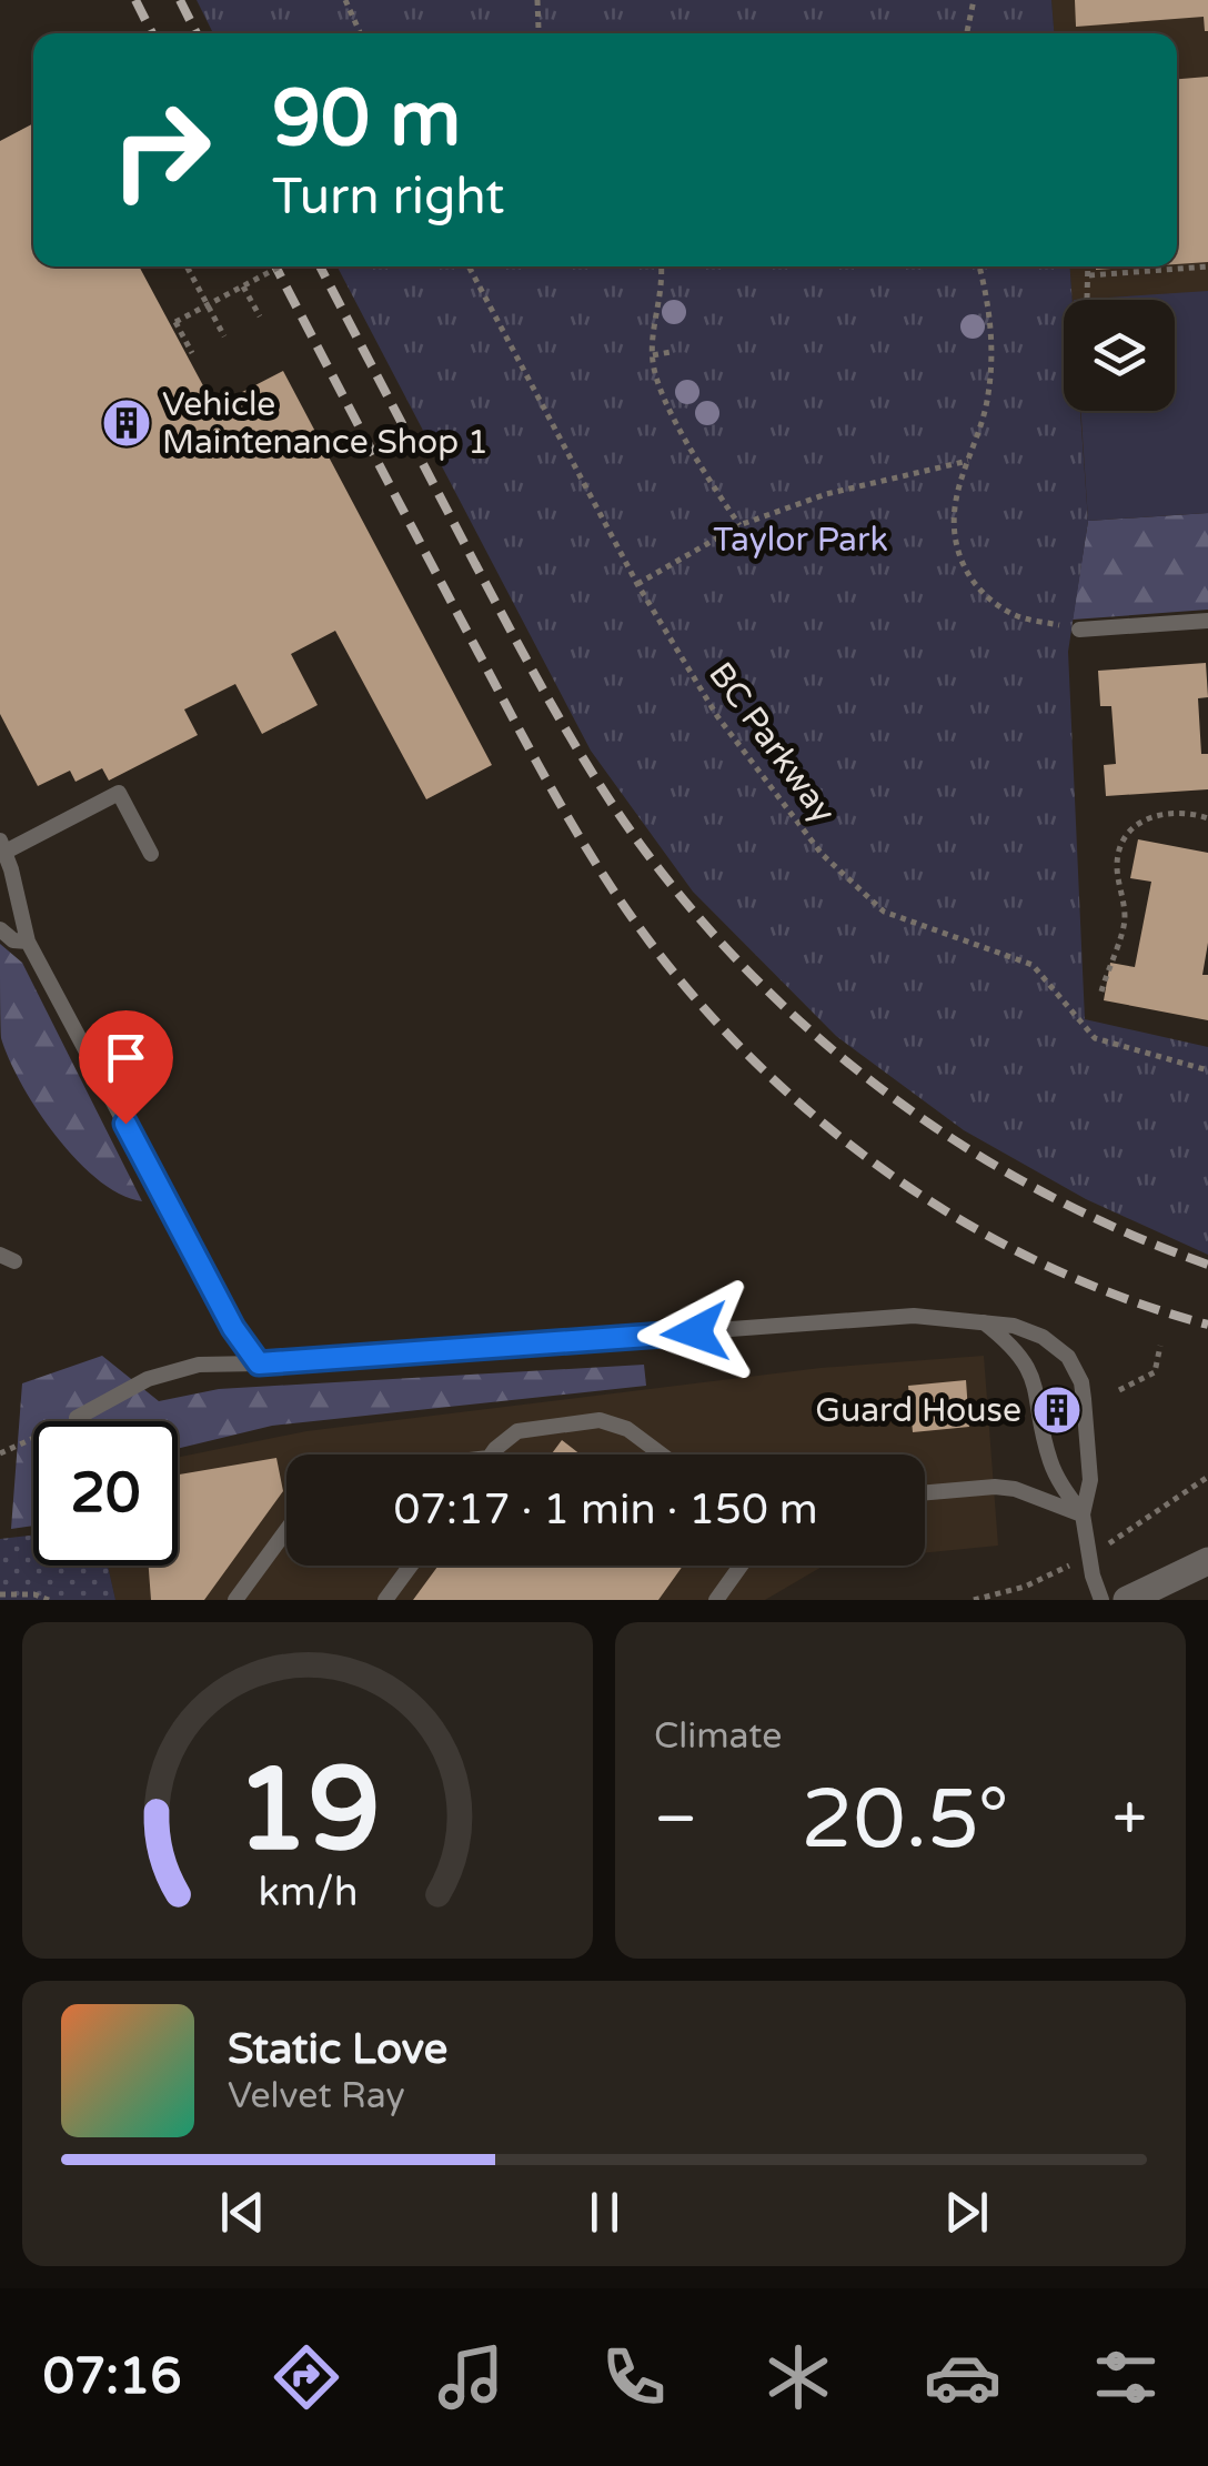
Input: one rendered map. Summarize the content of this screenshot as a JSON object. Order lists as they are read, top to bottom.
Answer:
{
  "streets": {
    "path": ["BC Parkway"]
  },
  "parks": ["Taylor Park"],
  "places": {
    "building": ["Vehicle Maintenance Shop 1", "Guard House"]
  },
  "page": {
    "turn": ["90 m", "Turn right"],
    "limit": "20",
    "trip": "07:17 · 1 min · 150 m",
    "tile": "Climate",
    "heat": ["−", "20.5°", "+"],
    "song": ["Static Love", "Velvet Ray"],
    "tabs": "07:16",
    "gauge": ["19", "km/h"]
  }
}
